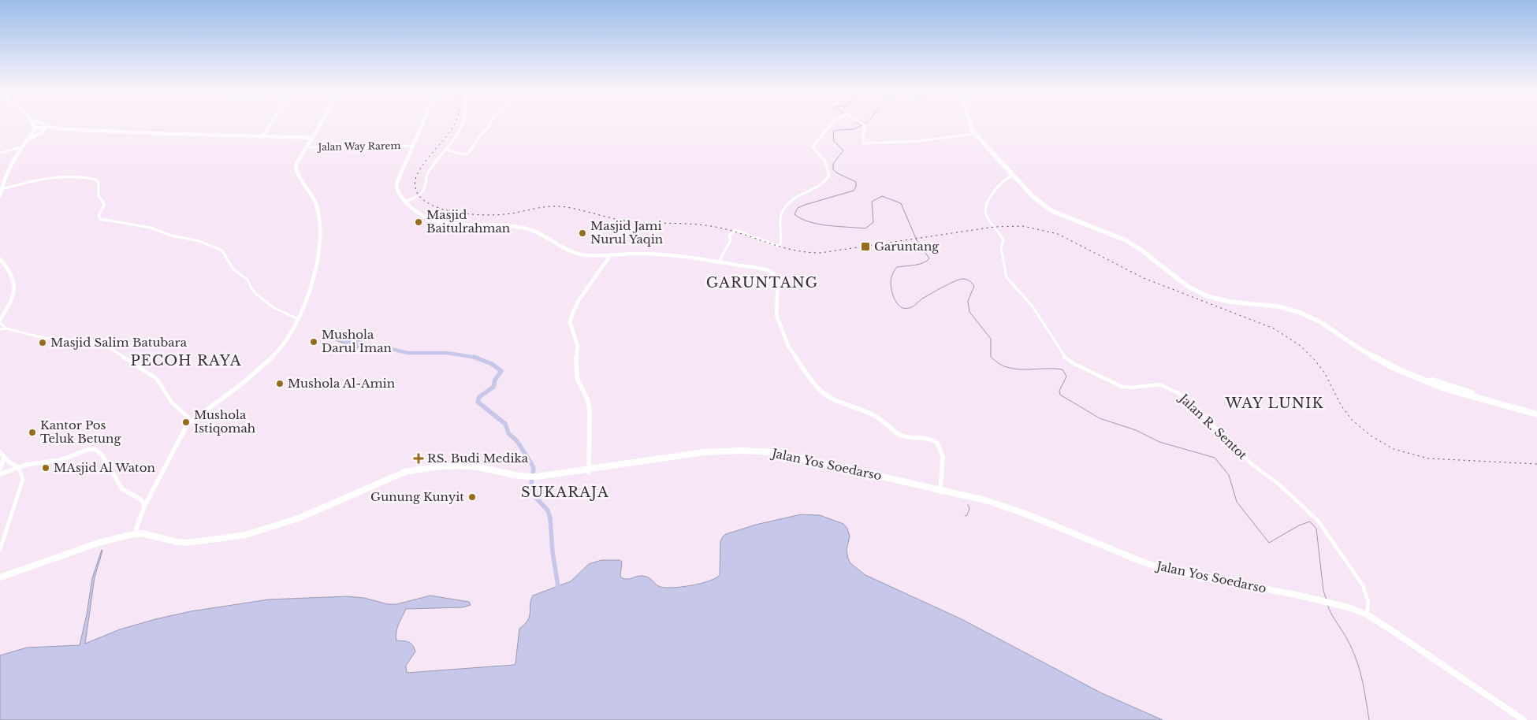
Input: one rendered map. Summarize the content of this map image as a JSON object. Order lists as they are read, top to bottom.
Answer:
{
  "streets": {
    "highway": ["Jalan Yos Soedarso"],
    "street": ["Jalan Way Rarem", "Jalan R. Sentot"]
  },
  "crossings": [
    ["Jalan R. Sentot", "Jalan Yos Soedarso"]
  ],
  "districts": [
    "GARUNTANG",
    "PECOH RAYA",
    "WAY LUNIK",
    "SUKARAJA"
  ],
  "places": {
    "other": [
      "Masjid Baitulrahman",
      "Masjid Jami Nurul Yaqin",
      "Mushola Darul Iman",
      "Masjid Salim Batubara",
      "Mushola Al-Amin",
      "Mushola Istiqomah",
      "Kantor Pos Teluk Betung",
      "MAsjid Al Waton",
      "Gunung Kunyit"
    ],
    "transit": ["Garuntang"],
    "health": ["RS. Budi Medika"]
  }
}
